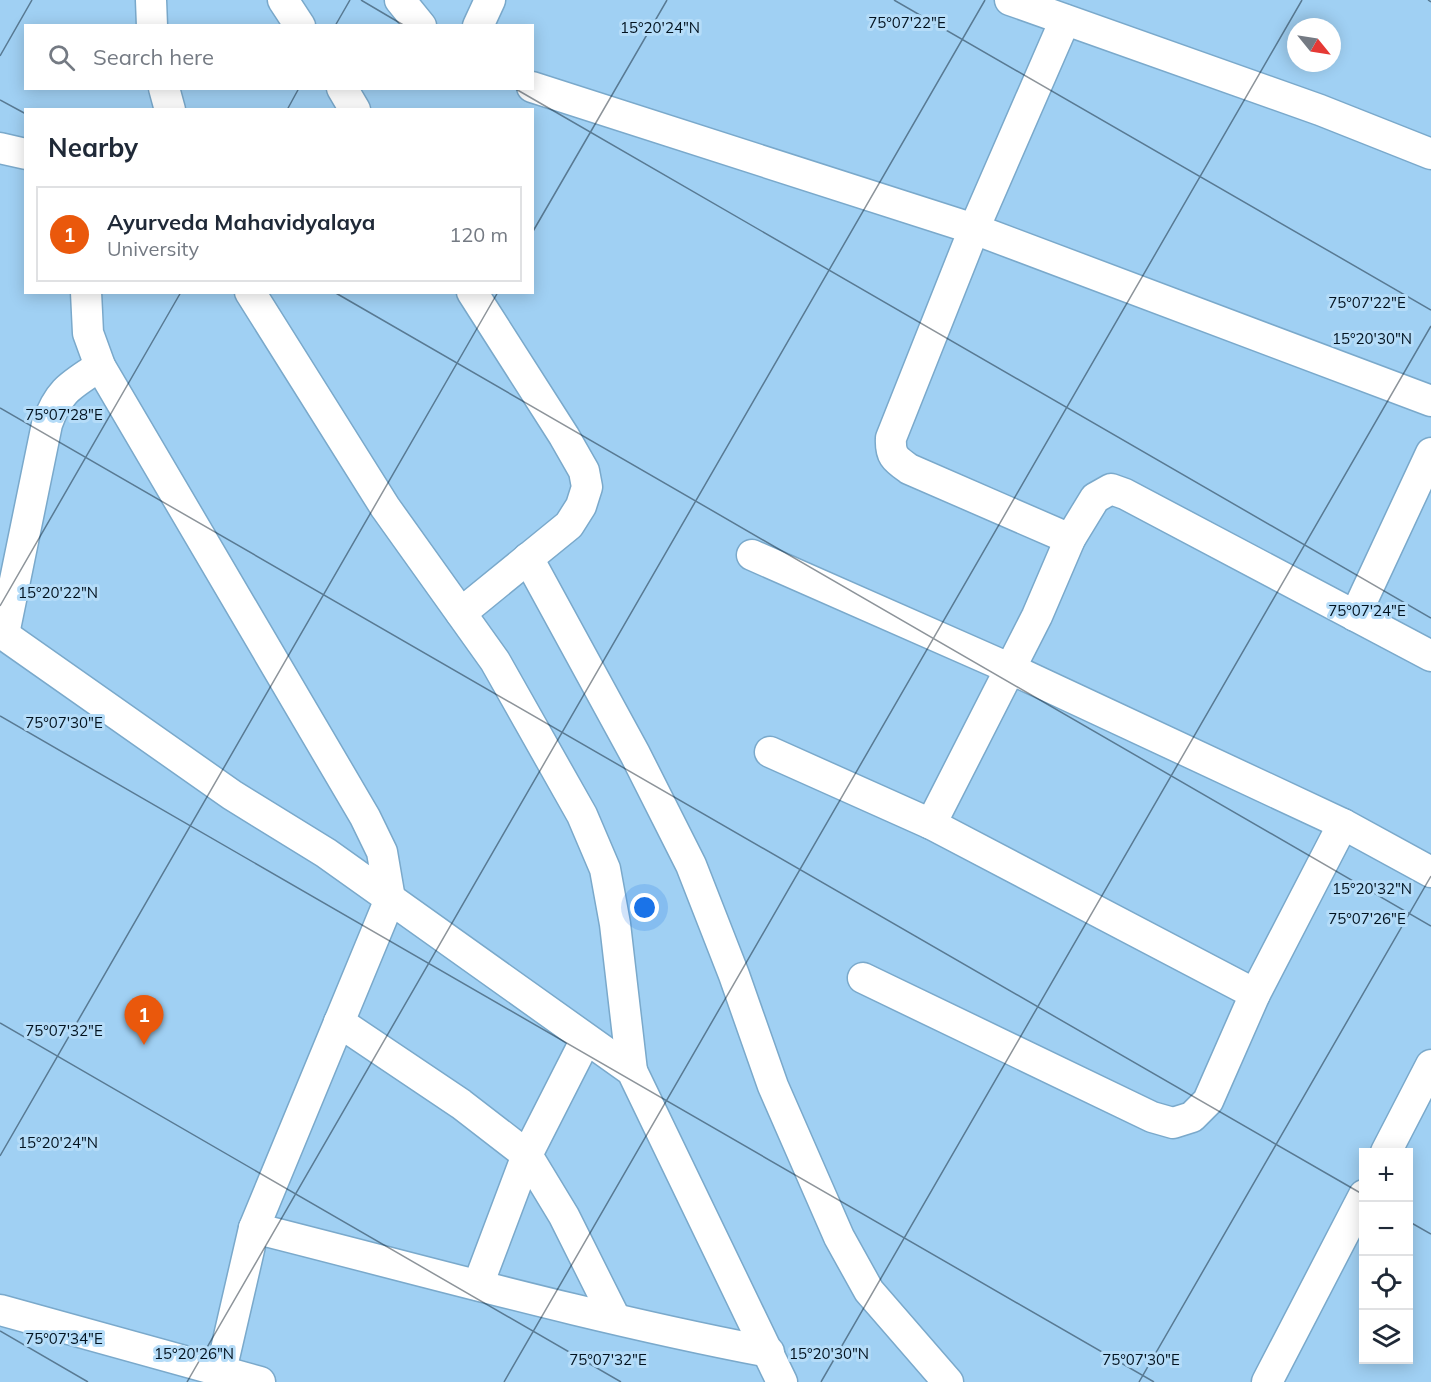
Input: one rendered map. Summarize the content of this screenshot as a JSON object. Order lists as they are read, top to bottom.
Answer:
{
  "north": "bottom right",
  "page": {
    "search": "Search here",
    "heading": "Nearby",
    "list": [
      {
        "mark": "1",
        "name": "Ayurveda Mahavidyalaya",
        "note": "University",
        "value": "120 m"
      }
    ],
    "pins": "1",
    "map_buttons": ["+", "−"]
  },
  "coordinates": [
    "75°07'22\"E",
    "15°20'24\"N",
    "15°20'30\"N",
    "75°07'28\"E",
    "15°20'22\"N",
    "75°07'24\"E",
    "75°07'30\"E",
    "15°20'32\"N",
    "75°07'26\"E",
    "75°07'32\"E",
    "75°07'34\"E",
    "15°20'26\"N"
  ]
}
